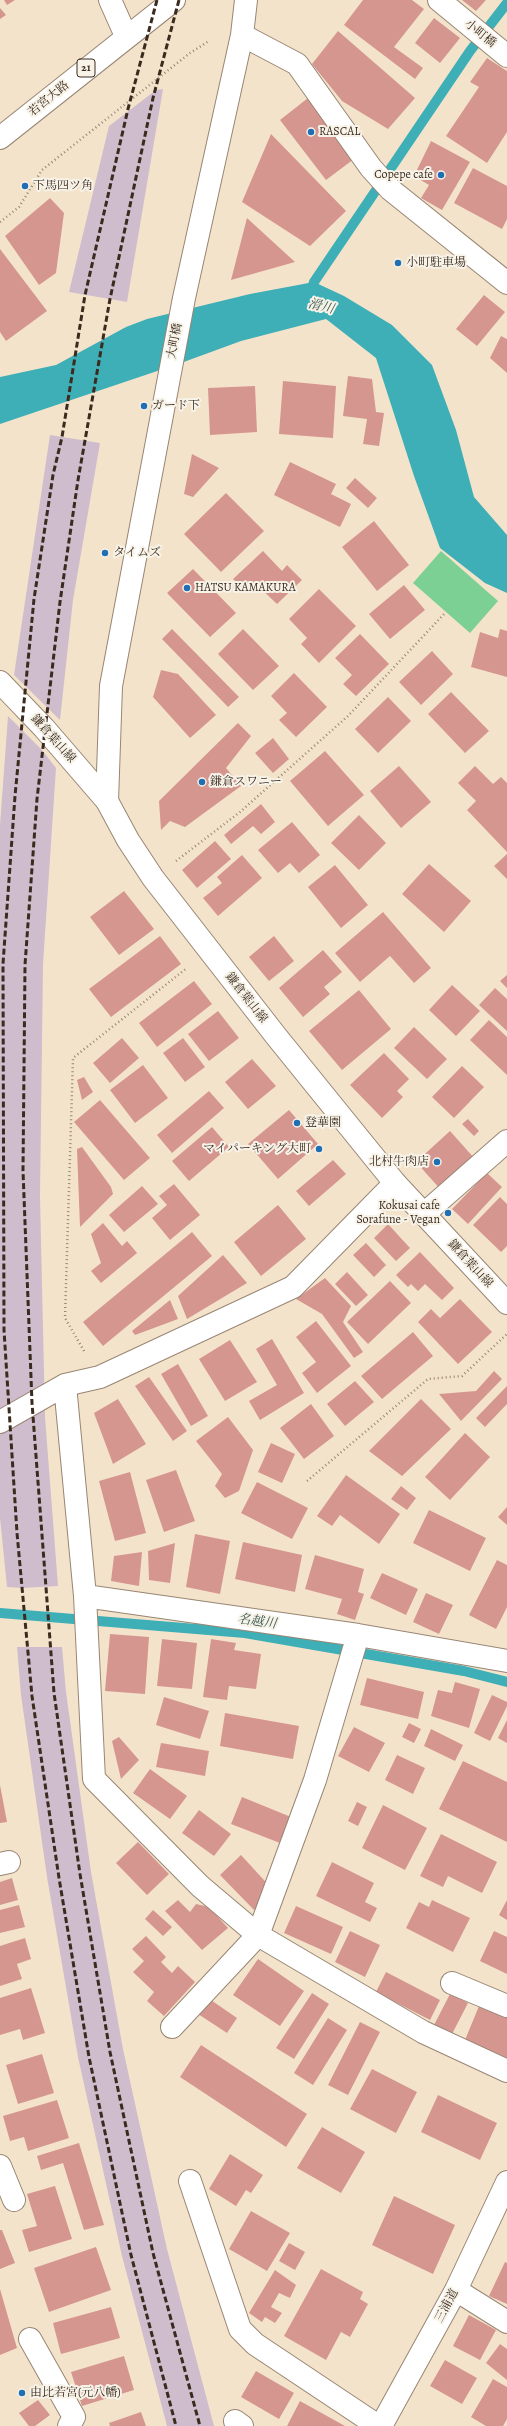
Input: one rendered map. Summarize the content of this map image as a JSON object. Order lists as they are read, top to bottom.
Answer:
{
  "streets": {
    "street": [
      "小町橋",
      "21",
      "若宮大路",
      "大町橋",
      "鎌倉葉山線",
      "三浦道"
    ]
  },
  "crossings": [
    ["大町橋", "鎌倉葉山線"]
  ],
  "water": ["滑川", "名越川"],
  "places": [
    "RASCAL",
    "Copepe cafe",
    "下馬四ツ角",
    "小町駐車場",
    "ガード下",
    "タイムズ",
    "HATSU KAMAKURA",
    "鎌倉スワニー",
    "登華園",
    "マイパーキング大町",
    "北村牛肉店",
    "Kokusai cafe Sorafune - Vegan",
    "由比若宮(元八幡)"
  ]
}
